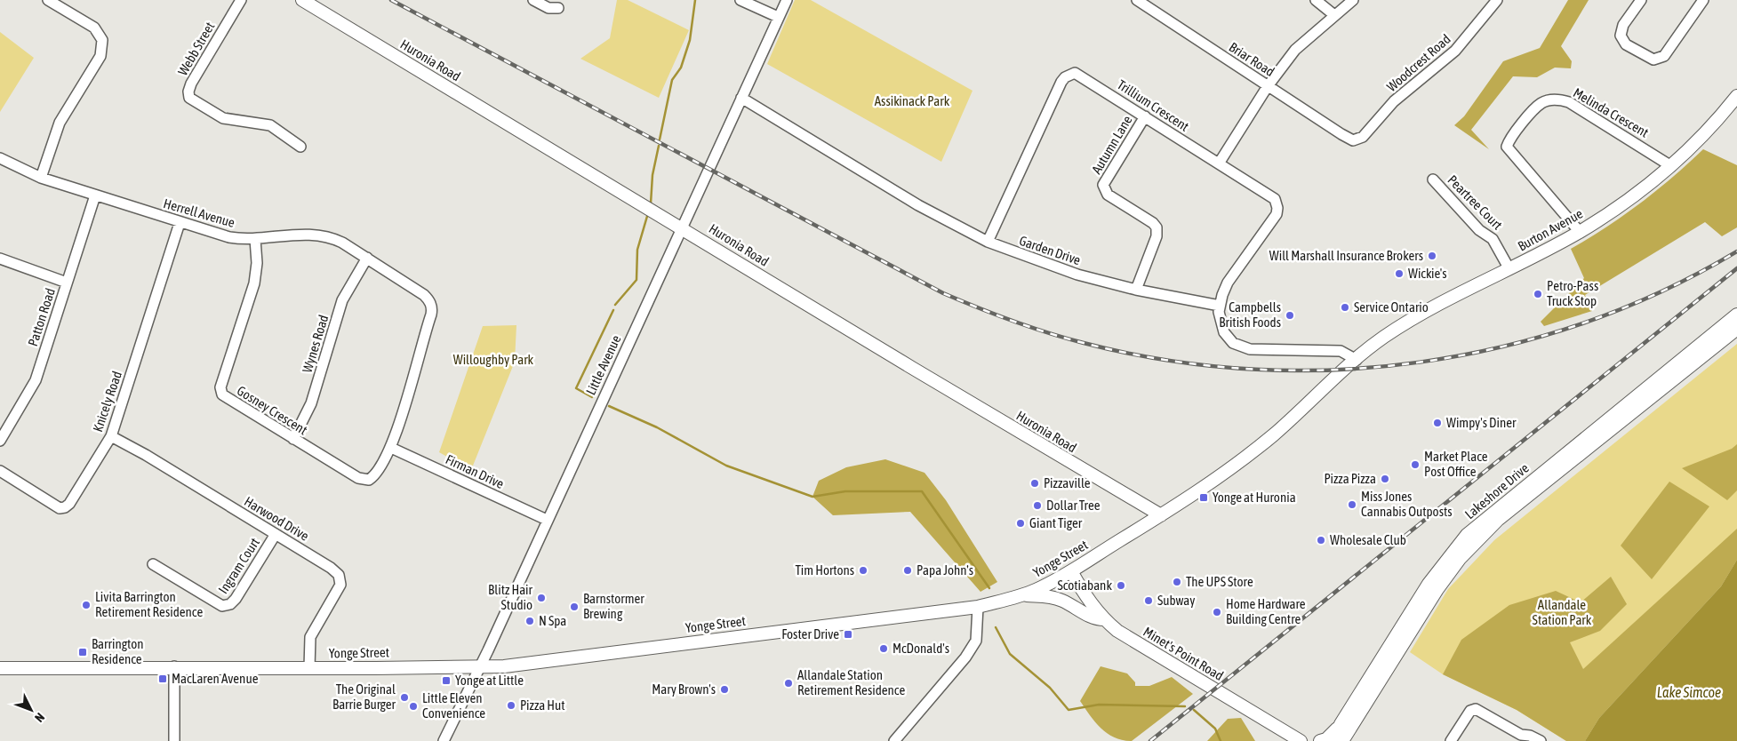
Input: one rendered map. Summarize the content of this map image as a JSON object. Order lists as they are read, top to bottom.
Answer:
{
  "streets": {
    "main road": [
      "Huronia Road",
      "Burton Avenue",
      "Lakeshore Drive",
      "Yonge Street",
      "Minet's Point Road"
    ],
    "street": [
      "Webb Street",
      "Briar Road",
      "Woodcrest Road",
      "Trillium Crescent",
      "Melinda Crescent",
      "Autumn Lane",
      "Peartree Court",
      "Herrell Avenue",
      "Garden Drive",
      "Patton Road",
      "Wynes Road",
      "Little Avenue",
      "Knicely Road",
      "Gosney Crescent",
      "Firman Drive",
      "Harwood Drive",
      "Ingram Court"
    ]
  },
  "crossings": [
    ["Briar Road", "Woodcrest Road"],
    ["Huronia Road", "Little Avenue"],
    ["Huronia Road", "Yonge Street"],
    ["Trillium Crescent", "Autumn Lane"],
    ["Trillium Crescent", "Garden Drive"],
    ["Melinda Crescent", "Burton Avenue"],
    ["Autumn Lane", "Garden Drive"],
    ["Peartree Court", "Burton Avenue"],
    ["Herrell Avenue", "Patton Road"],
    ["Herrell Avenue", "Wynes Road"],
    ["Herrell Avenue", "Knicely Road"],
    ["Herrell Avenue", "Gosney Crescent"],
    ["Herrell Avenue", "Firman Drive"],
    ["Burton Avenue", "Yonge Street"],
    ["Garden Drive", "Little Avenue"],
    ["Wynes Road", "Gosney Crescent"],
    ["Little Avenue", "Firman Drive"],
    ["Little Avenue", "Yonge Street"],
    ["Knicely Road", "Harwood Drive"],
    ["Gosney Crescent", "Firman Drive"],
    ["Harwood Drive", "Yonge Street"],
    ["Harwood Drive", "Ingram Court"],
    ["Yonge Street", "Minet's Point Road"]
  ],
  "water": ["Lake Simcoe"],
  "parks": ["Assikinack Park", "Willoughby Park", "Allandale Station Park"],
  "places": {
    "other": [
      "Will Marshall Insurance Brokers",
      "Wickie's",
      "Petro-Pass Truck Stop",
      "Service Ontario",
      "Campbells British Foods",
      "Wimpy's Diner",
      "Market Place Post Office",
      "Pizza Pizza",
      "Pizzaville",
      "Miss Jones Cannabis Outposts",
      "Dollar Tree",
      "Giant Tiger",
      "Wholesale Club",
      "Tim Hortons",
      "Papa John's",
      "The UPS Store",
      "Scotiabank",
      "Blitz Hair Studio",
      "Subway",
      "Livita Barrington Retirement Residence",
      "Barnstormer Brewing",
      "Home Hardware Building Centre",
      "N Spa",
      "McDonald's",
      "Allandale Station Retirement Residence",
      "Mary Brown's",
      "The Original Barrie Burger",
      "Pizza Hut",
      "Little Eleven Convenience"
    ],
    "transit": [
      "Yonge at Huronia",
      "Foster Drive",
      "Barrington Residence",
      "MacLaren Avenue",
      "Yonge at Little"
    ]
  },
  "north": "bottom right"
}
